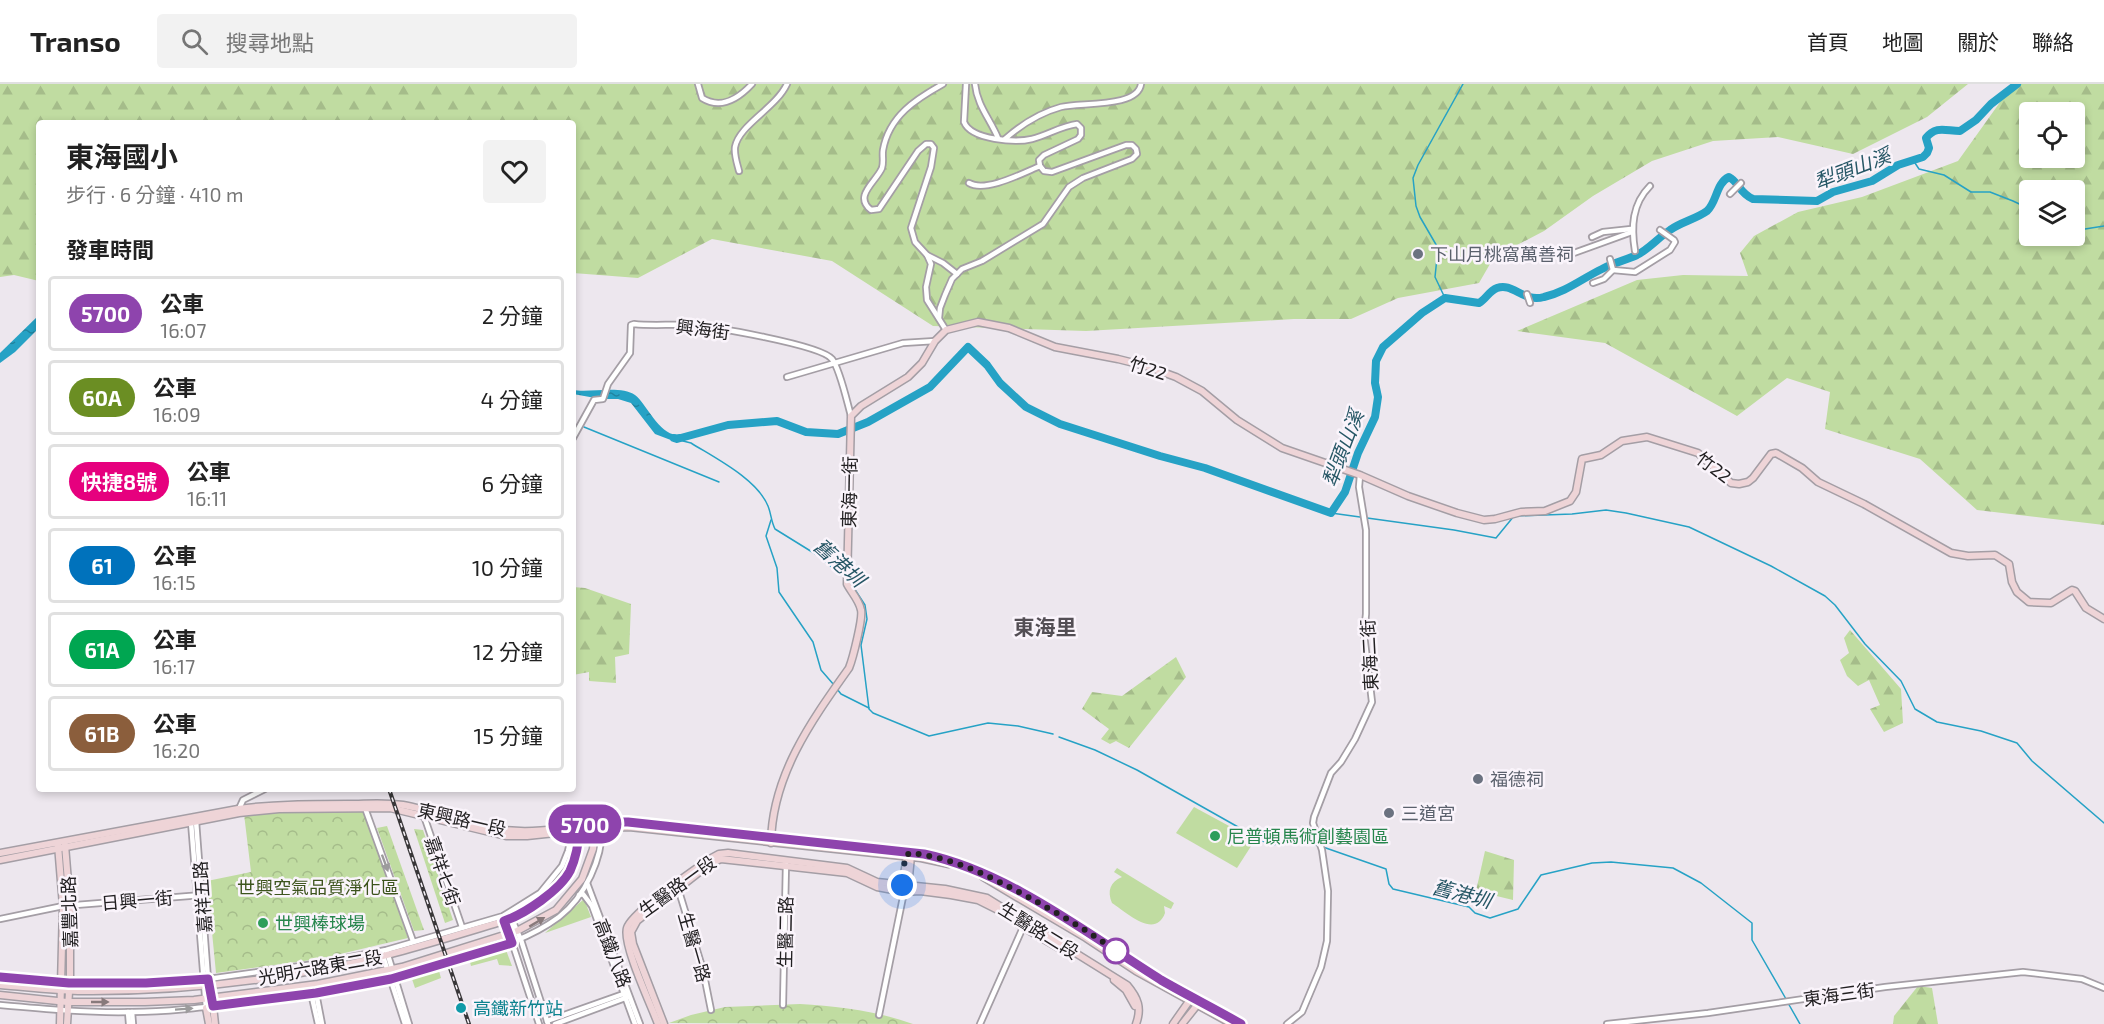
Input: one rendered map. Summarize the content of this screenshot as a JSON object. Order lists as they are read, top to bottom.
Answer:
{
  "streets": {
    "street": [
      "興海街",
      "竹22",
      "東海一街",
      "東海二街",
      "東興路一段",
      "嘉祥七街",
      "生醫路一段",
      "嘉祥五路",
      "日興一街",
      "嘉豐北路",
      "生醫路二段",
      "生醫二路",
      "生醫一路",
      "高鐵八路",
      "光明六路東二段",
      "東海三街"
    ]
  },
  "crossings": [
    ["竹22", "東海二街"],
    ["東海一街", "東興路一段"],
    ["東興路一段", "嘉祥七街"],
    ["東興路一段", "嘉祥五路"],
    ["東興路一段", "嘉豐北路"],
    ["東興路一段", "光明六路東二段"],
    ["嘉祥七街", "光明六路東二段"],
    ["生醫路一段", "生醫路二段"],
    ["生醫路一段", "生醫二路"],
    ["生醫路一段", "生醫一路"],
    ["嘉祥五路", "日興一街"],
    ["嘉祥五路", "光明六路東二段"],
    ["日興一街", "嘉豐北路"],
    ["嘉豐北路", "光明六路東二段"],
    ["高鐵八路", "光明六路東二段"]
  ],
  "districts": ["東海里"],
  "water": ["犁頭山溪", "舊港圳"],
  "parks": ["世興空氣品質淨化區"],
  "places": [
    "下山月桃窩萬善祠",
    "福德祠",
    "三道宮",
    "尼普頓馬術創藝園區",
    "世興棒球場",
    "高鐵新竹站"
  ],
  "lines": ["bus line 5700"],
  "page": {
    "header": "Transo",
    "search": "搜尋地點",
    "nav": [
      "首頁",
      "地圖",
      "關於",
      "聯絡"
    ],
    "on_map": "5700",
    "heading": [
      ["東海國小", "步行 · 6 分鐘 · 410 m"],
      "發車時間"
    ],
    "list": [
      {
        "mark": "5700",
        "name": "公車",
        "note": "16:07",
        "value": "2 分鐘"
      },
      {
        "mark": "60A",
        "name": "公車",
        "note": "16:09",
        "value": "4 分鐘"
      },
      {
        "mark": "快捷8號",
        "name": "公車",
        "note": "16:11",
        "value": "6 分鐘"
      },
      {
        "mark": "61",
        "name": "公車",
        "note": "16:15",
        "value": "10 分鐘"
      },
      {
        "mark": "61A",
        "name": "公車",
        "note": "16:17",
        "value": "12 分鐘"
      },
      {
        "mark": "61B",
        "name": "公車",
        "note": "16:20",
        "value": "15 分鐘"
      }
    ]
  }
}
